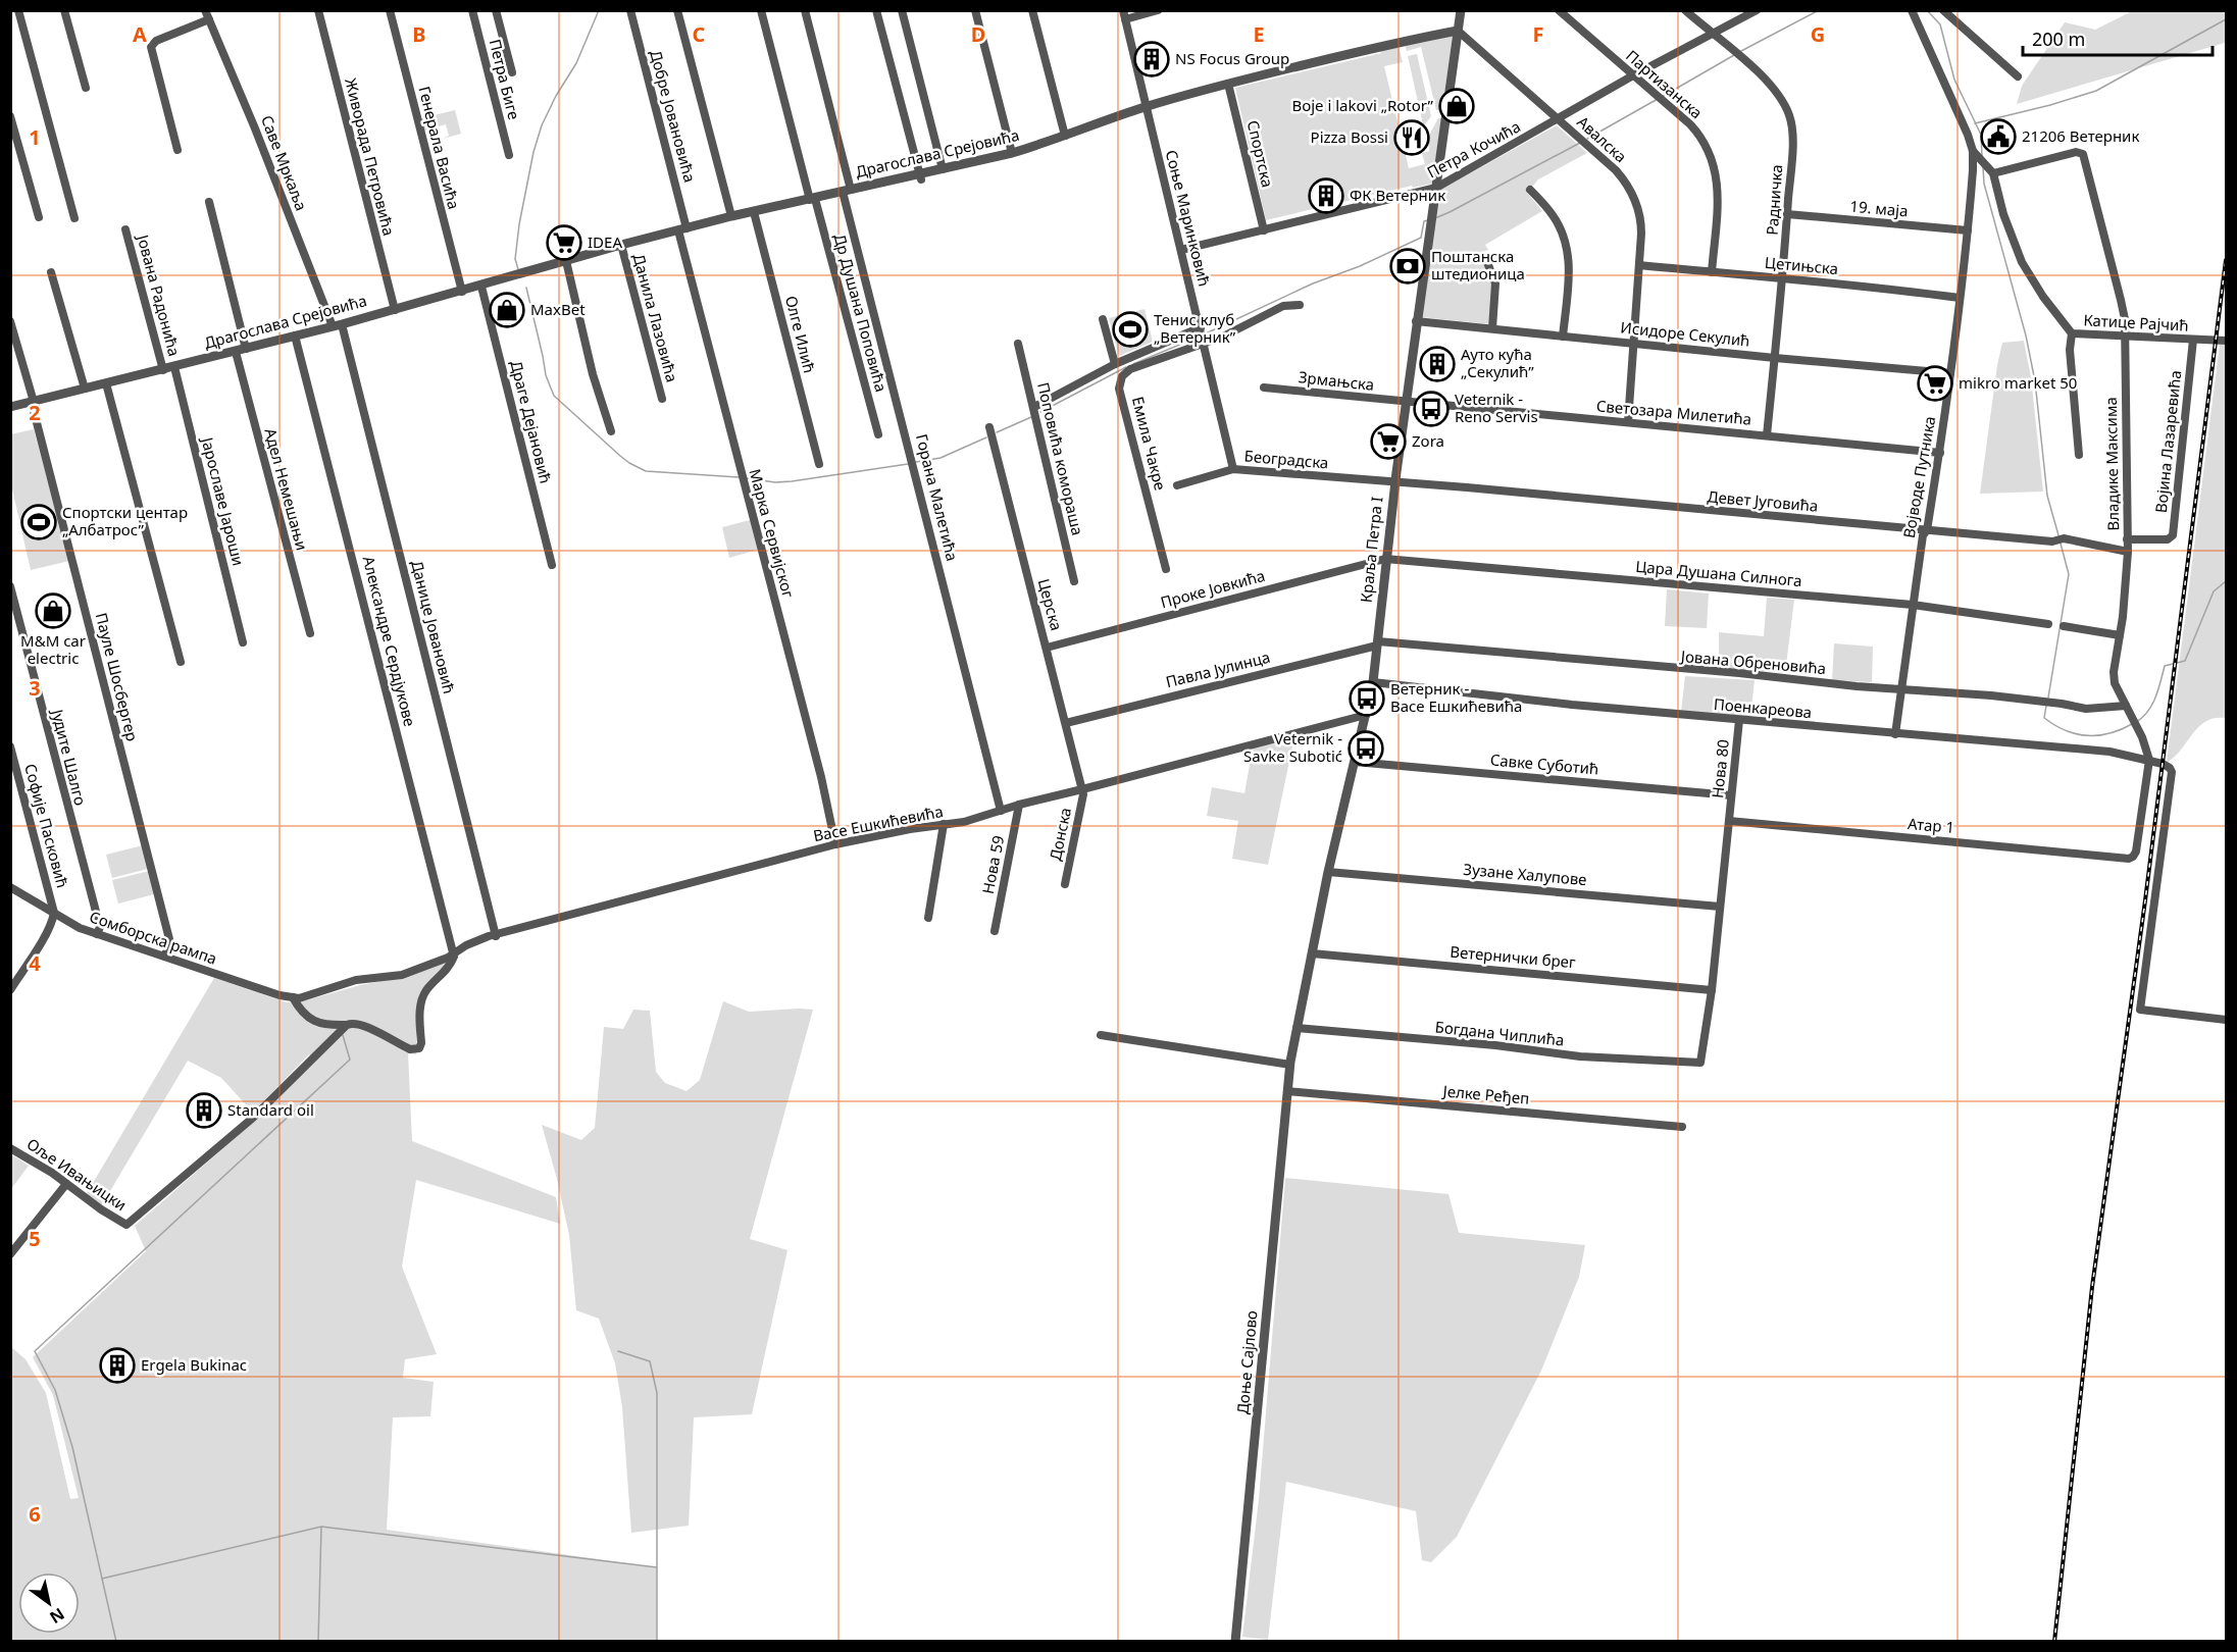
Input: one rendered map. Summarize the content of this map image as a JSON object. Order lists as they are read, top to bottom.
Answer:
{
  "streets": {
    "street": [
      "Петра Биге",
      "Партизанска",
      "Добре Јовановића",
      "Авалска",
      "Генерала Васића",
      "Петра Кочића",
      "Драгослава Срејовића",
      "Спортска",
      "Живорада Петровића",
      "Саве Мркаља",
      "Радничка",
      "19. маја",
      "Соње Маринковић",
      "Цетињска",
      "Јована Радонића",
      "Др Душана Поповића",
      "Данила Лазовића",
      "Катице Рајчић",
      "Олге Илић",
      "Исидоре Секулић",
      "Зрмањска",
      "Светозара Милетића",
      "Драге Дејановић",
      "Војина Лазаревића",
      "Емила Чакре",
      "Поповића комораша",
      "Београдска",
      "Владике Максима",
      "Војводе Путника",
      "Адел Немешањи",
      "Горана Малетића",
      "Јарославе Јароши",
      "Девет Југовића",
      "Марка Сервијског",
      "Краља Петра I",
      "Цара Душана Силнога",
      "Проке Јовкића",
      "Церска",
      "Данице Јовановић",
      "Александре Сердјукове",
      "Јована Обреновића",
      "Павла Јулинца",
      "Пауле Шосбергер",
      "Поенкареова",
      "Јудите Шалго",
      "Савке Суботић",
      "Нова 80",
      "Васе Ешкићевића",
      "Софије Пасковић",
      "Атар 1",
      "Донска",
      "Нова 59",
      "Зузане Халупове",
      "Сомборска рампа",
      "Ветернички брег",
      "Богдана Чиплића",
      "Јелке Ређеп",
      "Оље Ивањицки",
      "Доње Сајлово"
    ]
  },
  "crossings": [
    ["Партизанска", "Петра Кочића"],
    ["Партизанска", "Цетињска"],
    ["Добре Јовановића", "Драгослава Срејовића"],
    ["Добре Јовановића", "Марка Сервијског"],
    ["Авалска", "Петра Кочића"],
    ["Авалска", "Драгослава Срејовића"],
    ["Авалска", "Цетињска"],
    ["Авалска", "Исидоре Секулић"],
    ["Авалска", "Светозара Милетића"],
    ["Авалска", "Краља Петра I"],
    ["Генерала Васића", "Драгослава Срејовића"],
    ["Петра Кочића", "Спортска"],
    ["Петра Кочића", "Радничка"],
    ["Петра Кочића", "Соње Маринковић"],
    ["Петра Кочића", "Краља Петра I"],
    ["Драгослава Срејовића", "Спортска"],
    ["Драгослава Срејовића", "Живорада Петровића"],
    ["Драгослава Срејовића", "Саве Мркаља"],
    ["Драгослава Срејовића", "Соње Маринковић"],
    ["Драгослава Срејовића", "Јована Радонића"],
    ["Драгослава Срејовића", "Др Душана Поповића"],
    ["Драгослава Срејовића", "Данила Лазовића"],
    ["Драгослава Срејовића", "Олге Илић"],
    ["Драгослава Срејовића", "Драге Дејановић"],
    ["Драгослава Срејовића", "Адел Немешањи"],
    ["Драгослава Срејовића", "Горана Малетића"],
    ["Драгослава Срејовића", "Јарославе Јароши"],
    ["Драгослава Срејовића", "Марка Сервијског"],
    ["Драгослава Срејовића", "Краља Петра I"],
    ["Драгослава Срејовића", "Данице Јовановић"],
    ["Драгослава Срејовића", "Александре Сердјукове"],
    ["Драгослава Срејовића", "Пауле Шосбергер"],
    ["Саве Мркаља", "Данице Јовановић"],
    ["Радничка", "19. маја"],
    ["Радничка", "Цетињска"],
    ["Радничка", "Исидоре Секулић"],
    ["Радничка", "Светозара Милетића"],
    ["19. маја", "Војводе Путника"],
    ["Соње Маринковић", "Емила Чакре"],
    ["Соње Маринковић", "Београдска"],
    ["Цетињска", "Војводе Путника"],
    ["Катице Рајчић", "Војина Лазаревића"],
    ["Катице Рајчић", "Владике Максима"],
    ["Катице Рајчић", "Војводе Путника"],
    ["Исидоре Секулић", "Војводе Путника"],
    ["Исидоре Секулић", "Краља Петра I"],
    ["Зрмањска", "Светозара Милетића"],
    ["Зрмањска", "Краља Петра I"],
    ["Светозара Милетића", "Војводе Путника"],
    ["Светозара Милетића", "Краља Петра I"],
    ["Војина Лазаревића", "Владике Максима"],
    ["Београдска", "Девет Југовића"],
    ["Београдска", "Краља Петра I"],
    ["Владике Максима", "Девет Југовића"],
    ["Владике Максима", "Јована Обреновића"],
    ["Владике Максима", "Поенкареова"],
    ["Владике Максима", "Атар 1"],
    ["Војводе Путника", "Девет Југовића"],
    ["Војводе Путника", "Цара Душана Силнога"],
    ["Војводе Путника", "Јована Обреновића"],
    ["Војводе Путника", "Поенкареова"],
    ["Горана Малетића", "Васе Ешкићевића"],
    ["Девет Југовића", "Краља Петра I"],
    ["Марка Сервијског", "Васе Ешкићевића"],
    ["Краља Петра I", "Цара Душана Силнога"],
    ["Краља Петра I", "Проке Јовкића"],
    ["Краља Петра I", "Јована Обреновића"],
    ["Краља Петра I", "Павла Јулинца"],
    ["Краља Петра I", "Поенкареова"],
    ["Краља Петра I", "Савке Суботић"],
    ["Краља Петра I", "Васе Ешкићевића"],
    ["Краља Петра I", "Зузане Халупове"],
    ["Краља Петра I", "Ветернички брег"],
    ["Краља Петра I", "Богдана Чиплића"],
    ["Краља Петра I", "Јелке Ређеп"],
    ["Краља Петра I", "Доње Сајлово"],
    ["Цара Душана Силнога", "Проке Јовкића"],
    ["Проке Јовкића", "Церска"],
    ["Церска", "Павла Јулинца"],
    ["Церска", "Васе Ешкићевића"],
    ["Церска", "Донска"],
    ["Данице Јовановић", "Васе Ешкићевића"],
    ["Александре Сердјукове", "Васе Ешкићевића"],
    ["Јована Обреновића", "Павла Јулинца"],
    ["Пауле Шосбергер", "Сомборска рампа"],
    ["Поенкареова", "Нова 80"],
    ["Јудите Шалго", "Сомборска рампа"],
    ["Савке Суботић", "Нова 80"],
    ["Нова 80", "Атар 1"],
    ["Нова 80", "Зузане Халупове"],
    ["Нова 80", "Ветернички брег"],
    ["Нова 80", "Богдана Чиплића"],
    ["Васе Ешкићевића", "Донска"],
    ["Васе Ешкићевића", "Нова 59"],
    ["Васе Ешкићевића", "Сомборска рампа"],
    ["Софије Пасковић", "Сомборска рампа"],
    ["Јелке Ређеп", "Доње Сајлово"]
  ],
  "places": {
    "building": [
      "NS Focus Group",
      "ФК Ветерник",
      "Ауто кућа „Секулић”",
      "Standard oil",
      "Ergela Bukinac"
    ],
    "shop": ["Boje i lakovi „Rotor”", "MaxBet", "M&M car electric"],
    "public building": ["21206 Ветерник"],
    "restaurant": ["Pizza Bossi"],
    "supermarket": ["IDEA", "mikro market 50", "Zora"],
    "bank": ["Поштанска штедионица"],
    "sports": ["Тенис клуб „Ветерник”", "Спортски центар „Албатрос”"],
    "bus stop": ["Veternik - Reno Servis", "Ветерник - Васе Ешкићевића", "Veternik - Savke Subotić"]
  },
  "scale_bar": "200 m",
  "north": "bottom right",
  "grid": {
    "columns": [
      "A",
      "B",
      "C",
      "D",
      "E",
      "F",
      "G"
    ],
    "rows": [
      "1",
      "2",
      "3",
      "4",
      "5",
      "6"
    ]
  }
}
